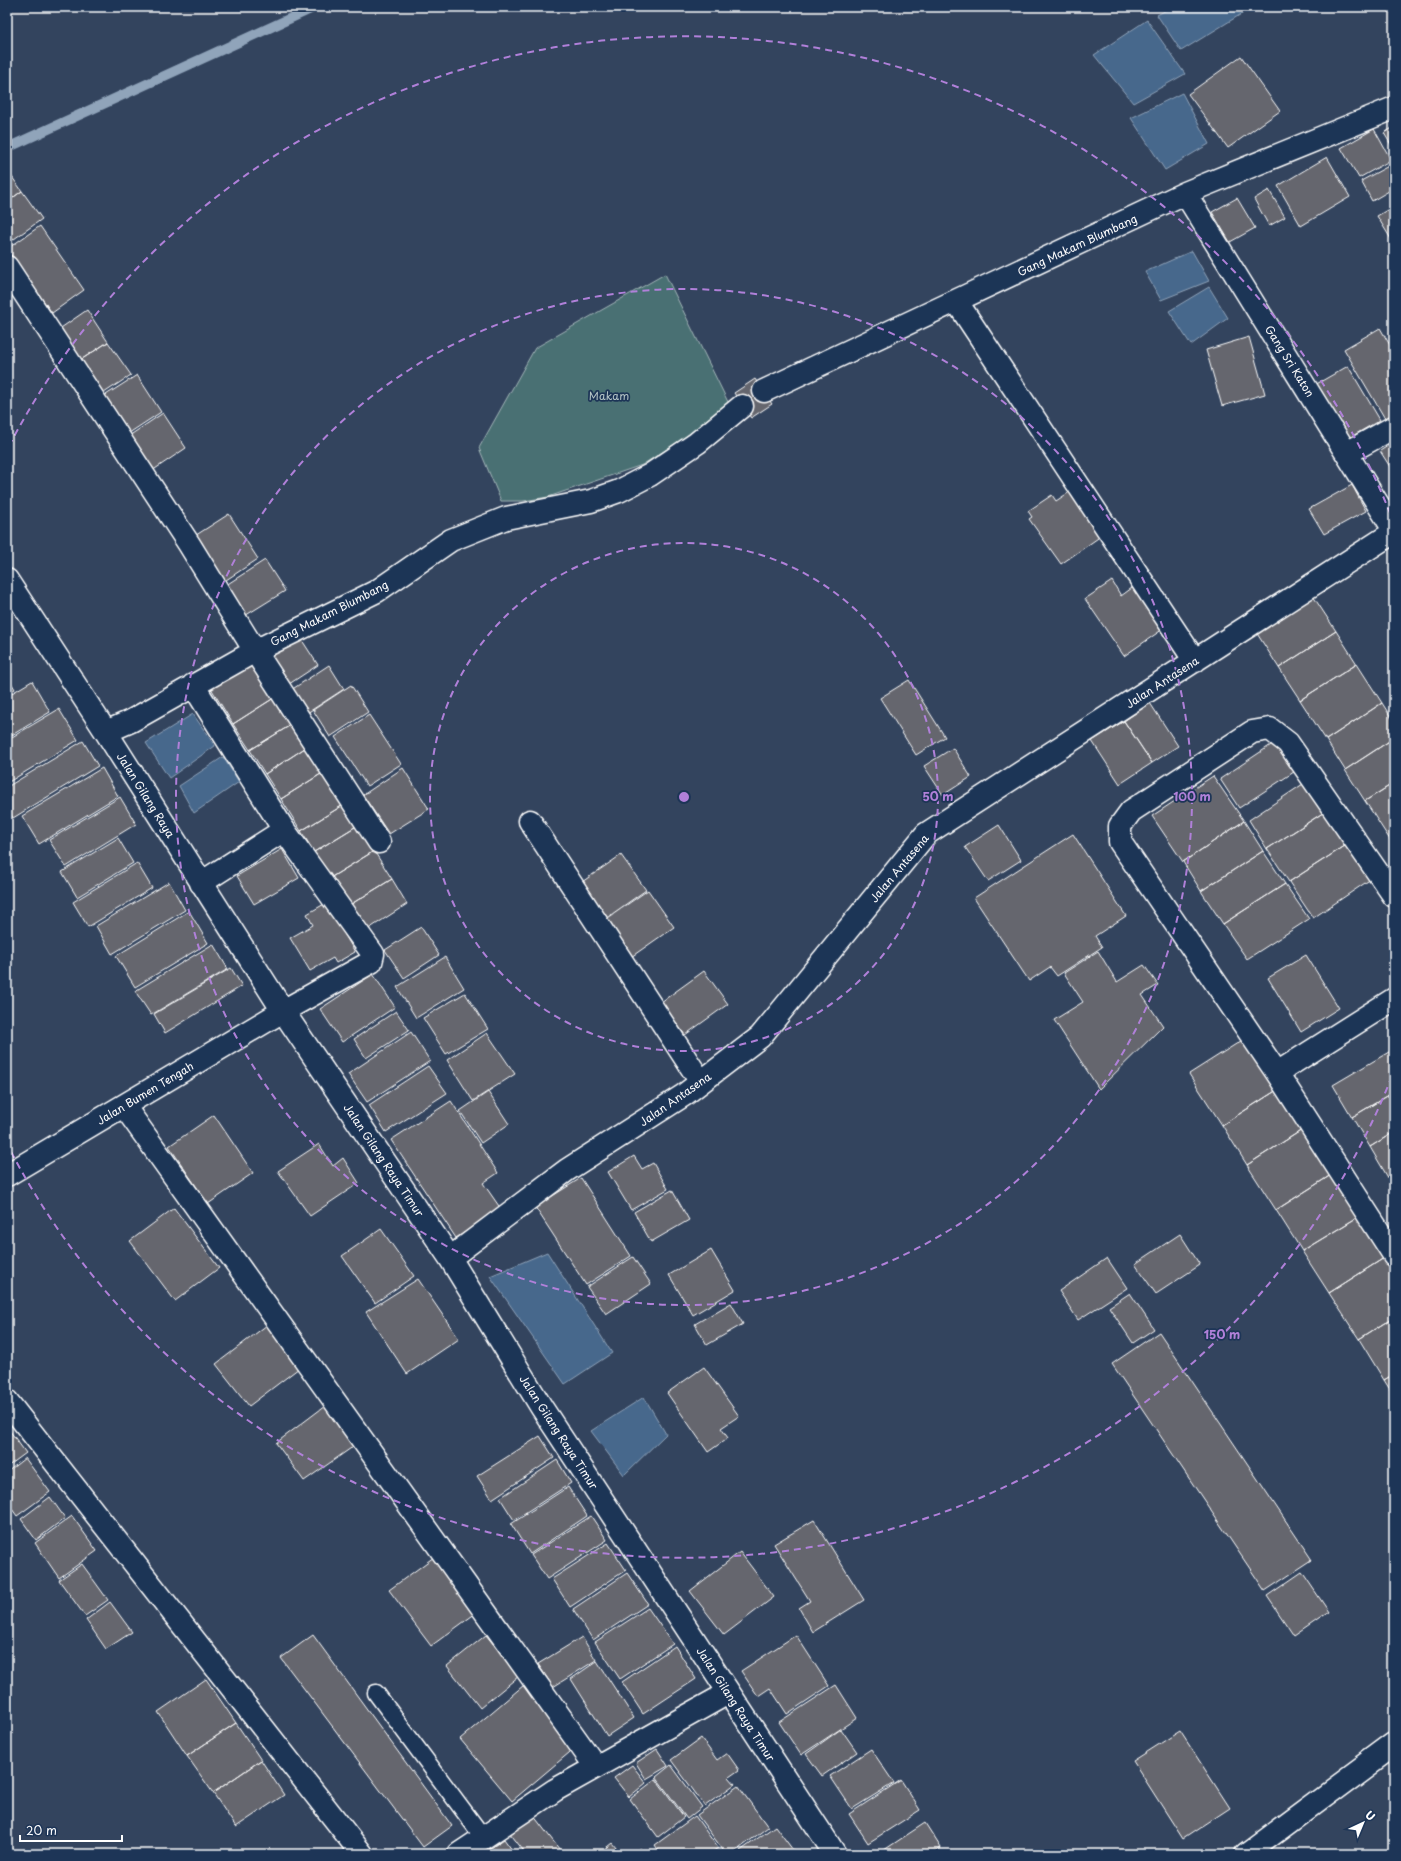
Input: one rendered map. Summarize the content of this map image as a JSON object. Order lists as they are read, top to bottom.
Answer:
{
  "streets": {
    "street": [
      "Gang Makam Blumbang",
      "Gang Sri Katon",
      "Jalan Antasena",
      "Jalan Gilang Raya",
      "Jalan Bumen Tengah",
      "Jalan Gilang Raya Timur"
    ]
  },
  "crossings": [
    ["Gang Makam Blumbang", "Gang Sri Katon"],
    ["Gang Makam Blumbang", "Jalan Gilang Raya"],
    ["Gang Sri Katon", "Jalan Antasena"],
    ["Jalan Antasena", "Jalan Gilang Raya Timur"],
    ["Jalan Gilang Raya", "Jalan Bumen Tengah"],
    ["Jalan Gilang Raya", "Jalan Gilang Raya Timur"],
    ["Jalan Bumen Tengah", "Jalan Gilang Raya Timur"]
  ],
  "parks": ["Makam"],
  "scale_bar": "20 m",
  "north": "top right",
  "rings": ["50 m", "100 m", "150 m"]
}
